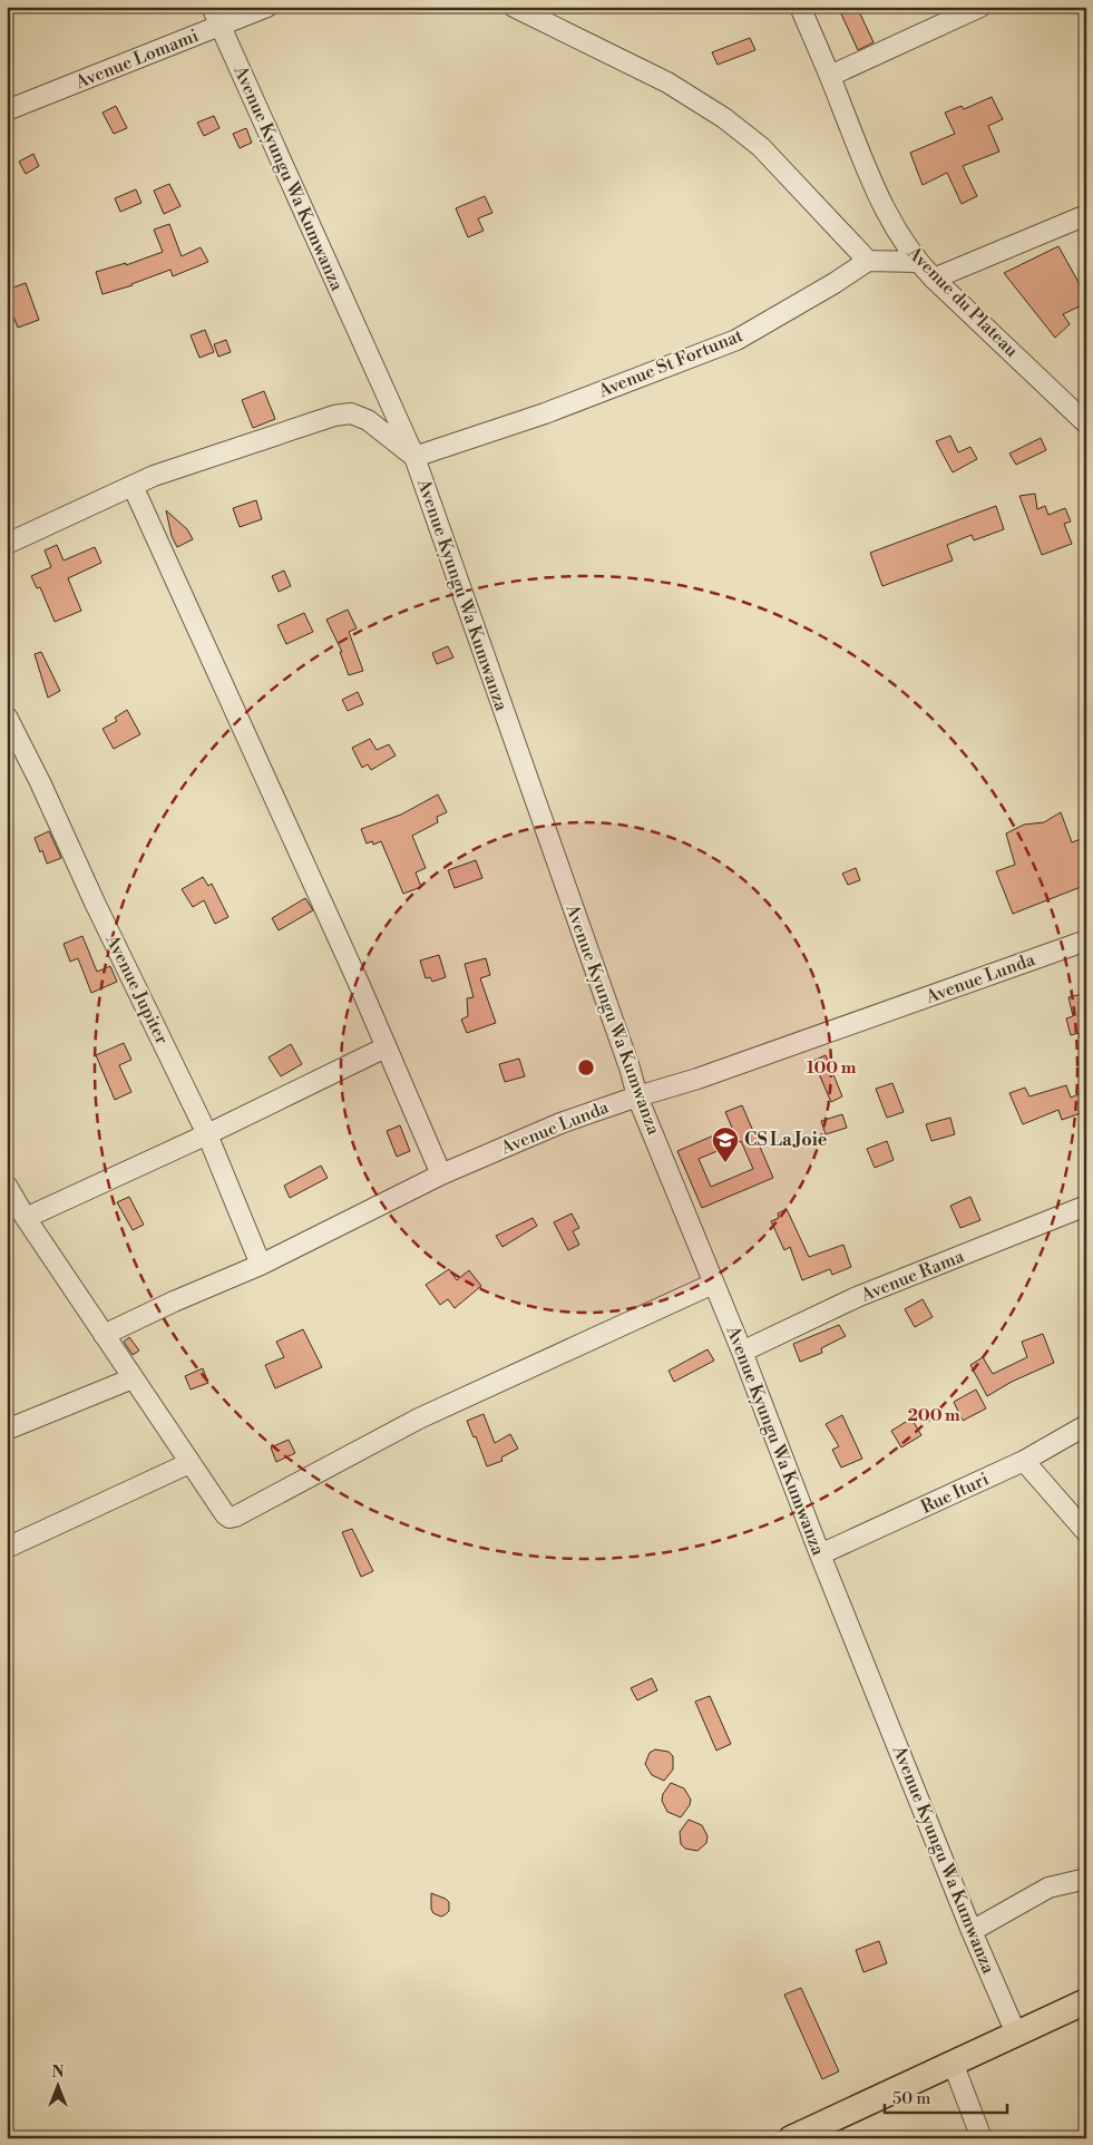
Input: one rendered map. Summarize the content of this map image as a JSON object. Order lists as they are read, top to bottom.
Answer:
{
  "streets": {
    "street": [
      "Avenue Lomami",
      "Avenue Kyungu Wa Kumwanza",
      "Avenue du Plateau",
      "Avenue St Fortunat",
      "Avenue Lunda",
      "Avenue Jupiter",
      "Avenue Rama",
      "Rue Ituri"
    ]
  },
  "crossings": [
    ["Avenue Lomami", "Avenue Kyungu Wa Kumwanza"],
    ["Avenue Kyungu Wa Kumwanza", "Avenue St Fortunat"],
    ["Avenue Kyungu Wa Kumwanza", "Avenue Lunda"],
    ["Avenue Kyungu Wa Kumwanza", "Avenue Rama"],
    ["Avenue Kyungu Wa Kumwanza", "Rue Ituri"],
    ["Avenue Lunda", "Avenue Jupiter"]
  ],
  "places": {
    "school or university": ["CS La Joie"]
  },
  "scale_bar": "50 m",
  "north": "top",
  "rings": ["100 m", "200 m"]
}
